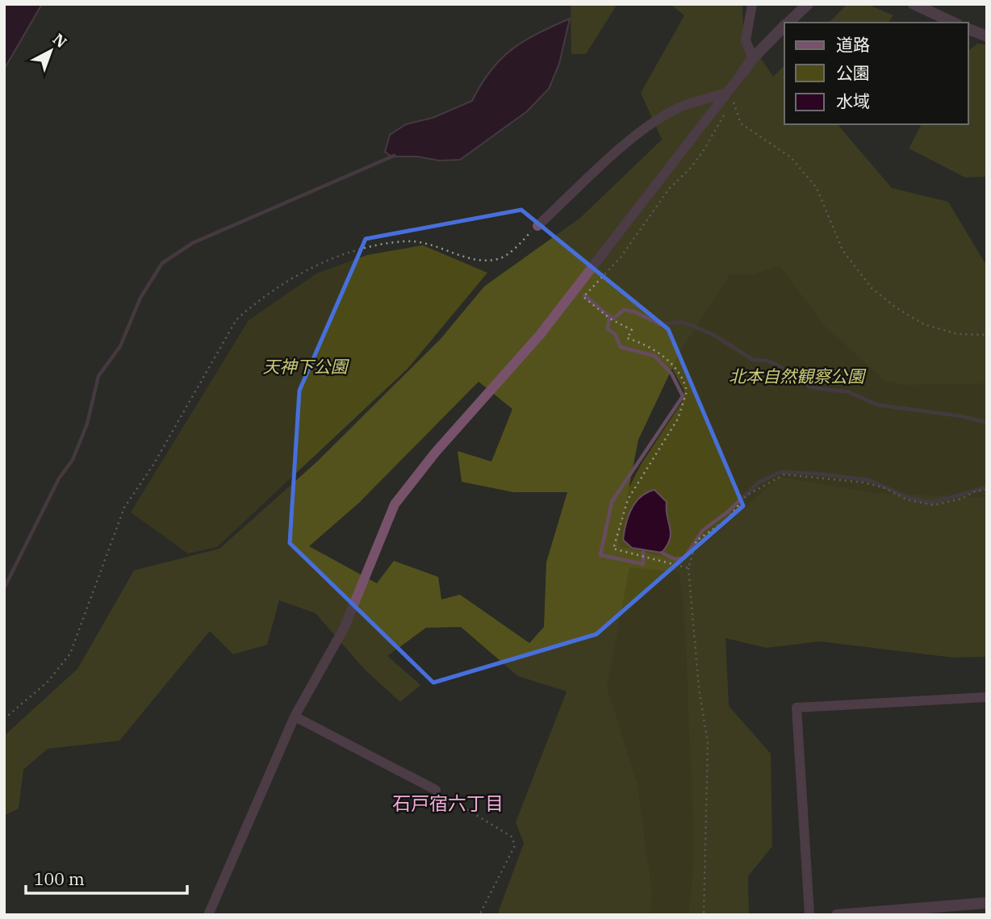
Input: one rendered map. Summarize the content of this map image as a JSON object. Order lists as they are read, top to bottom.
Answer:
{
  "districts": ["石戸宿六丁目"],
  "parks": ["天神下公園", "北本自然観察公園"],
  "legend": ["道路", "公園", "水域"],
  "scale_bar": "100 m",
  "north": "top right"
}
